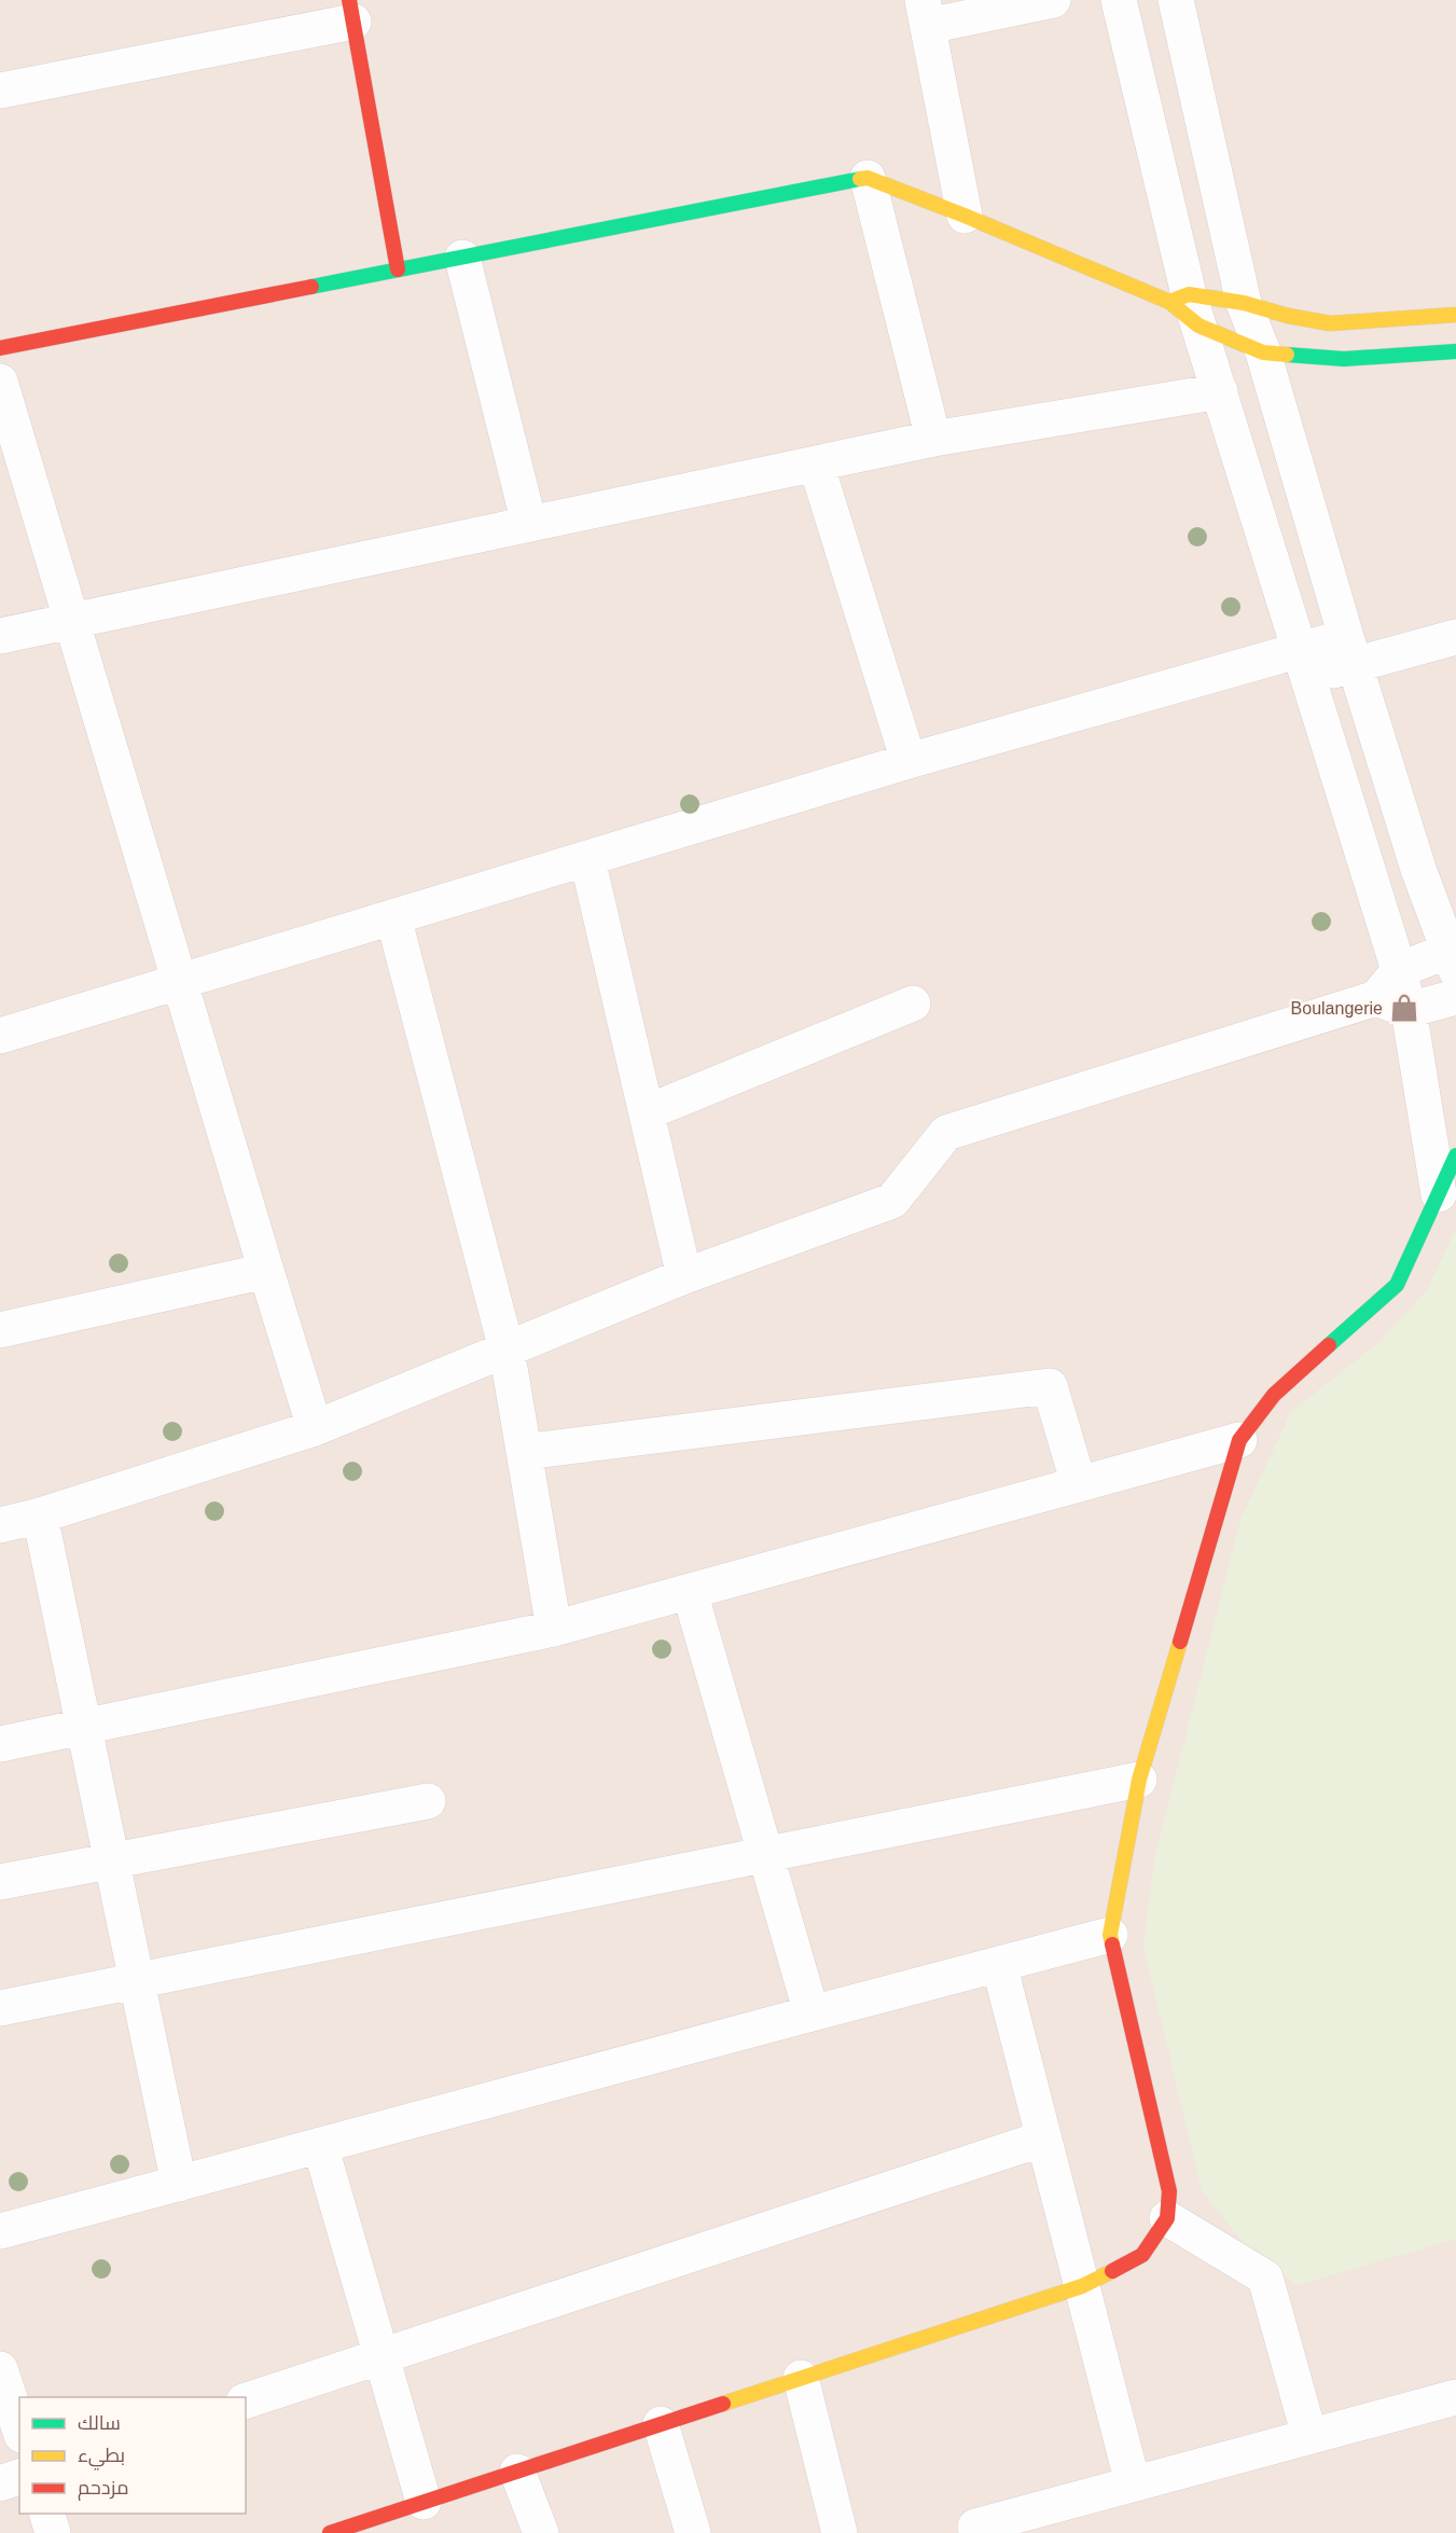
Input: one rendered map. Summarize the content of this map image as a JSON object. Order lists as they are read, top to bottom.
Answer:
{
  "places": {
    "shop": ["Boulangerie"]
  },
  "legend": ["سالك", "بطيء", "مزدحم"]
}
